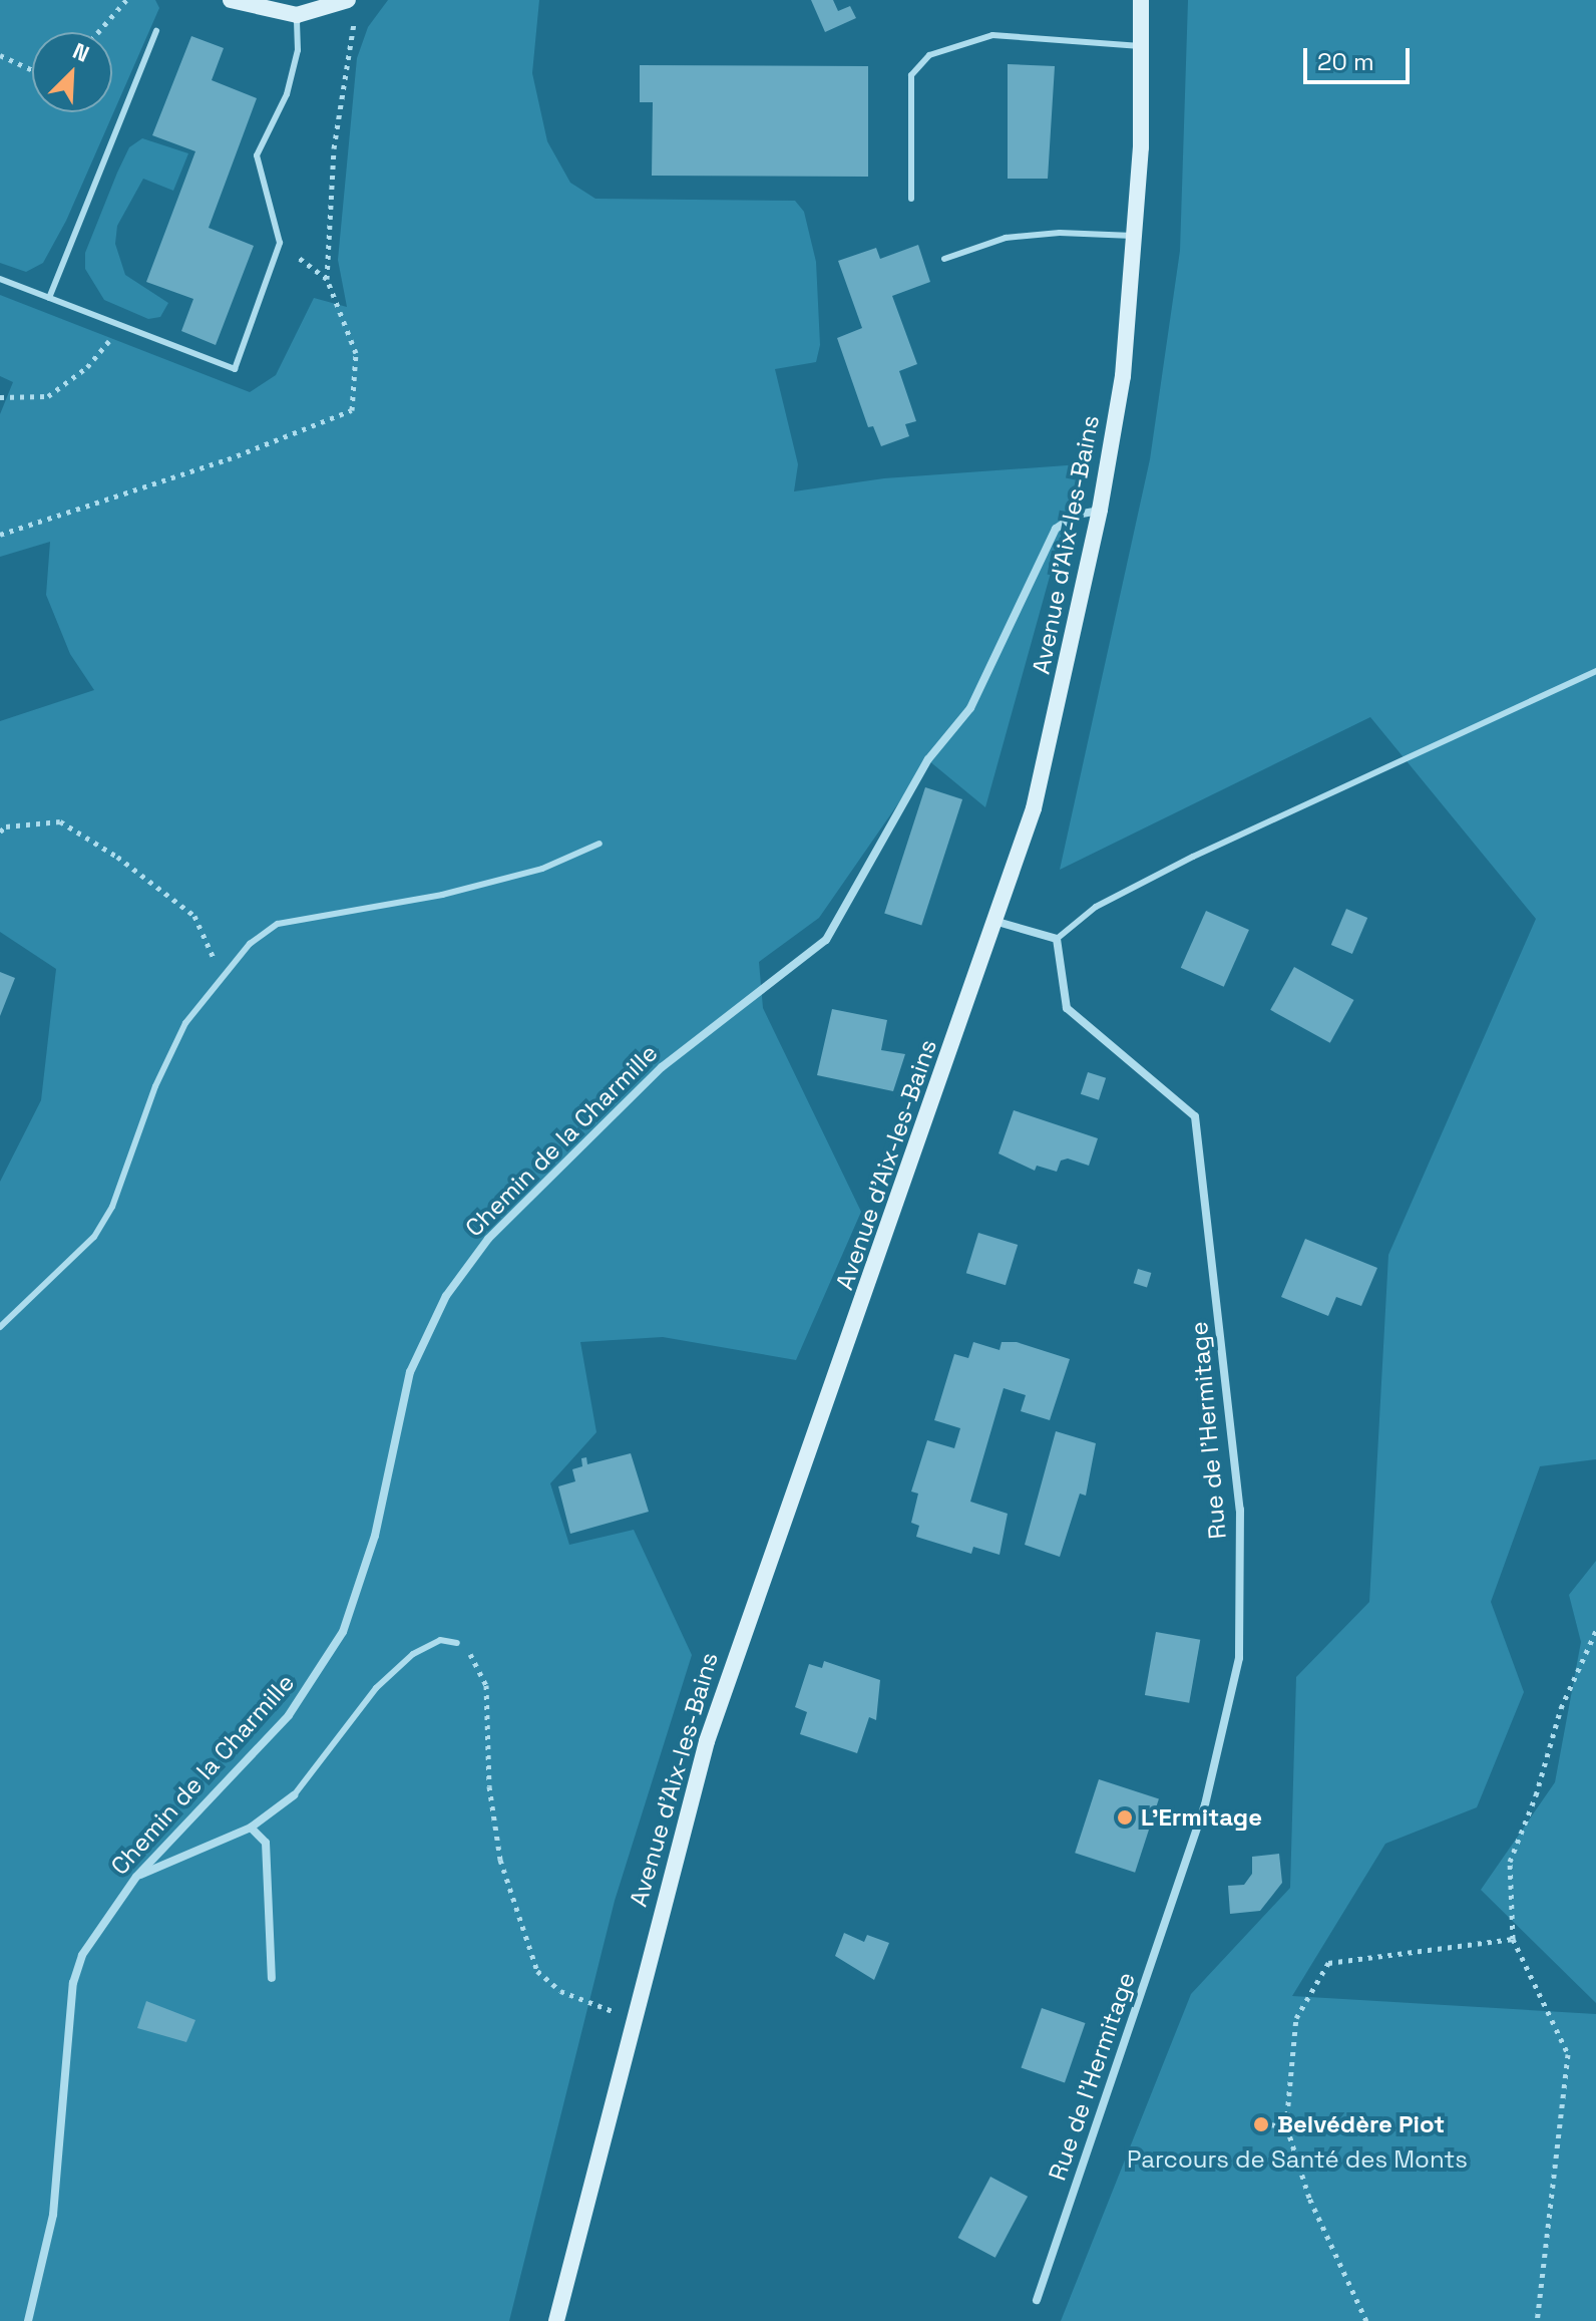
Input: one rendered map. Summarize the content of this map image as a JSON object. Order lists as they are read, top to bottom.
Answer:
{
  "streets": {
    "main road": ["Avenue d'Aix-les-Bains"],
    "street": ["Chemin de la Charmille", "Rue de l'Hermitage"]
  },
  "crossings": [
    ["Avenue d'Aix-les-Bains", "Chemin de la Charmille"]
  ],
  "parks": ["Parcours de Santé des Monts"],
  "places": ["L'Ermitage", "Belvédère Piot"],
  "scale_bar": "20 m",
  "north": "top right"
}
